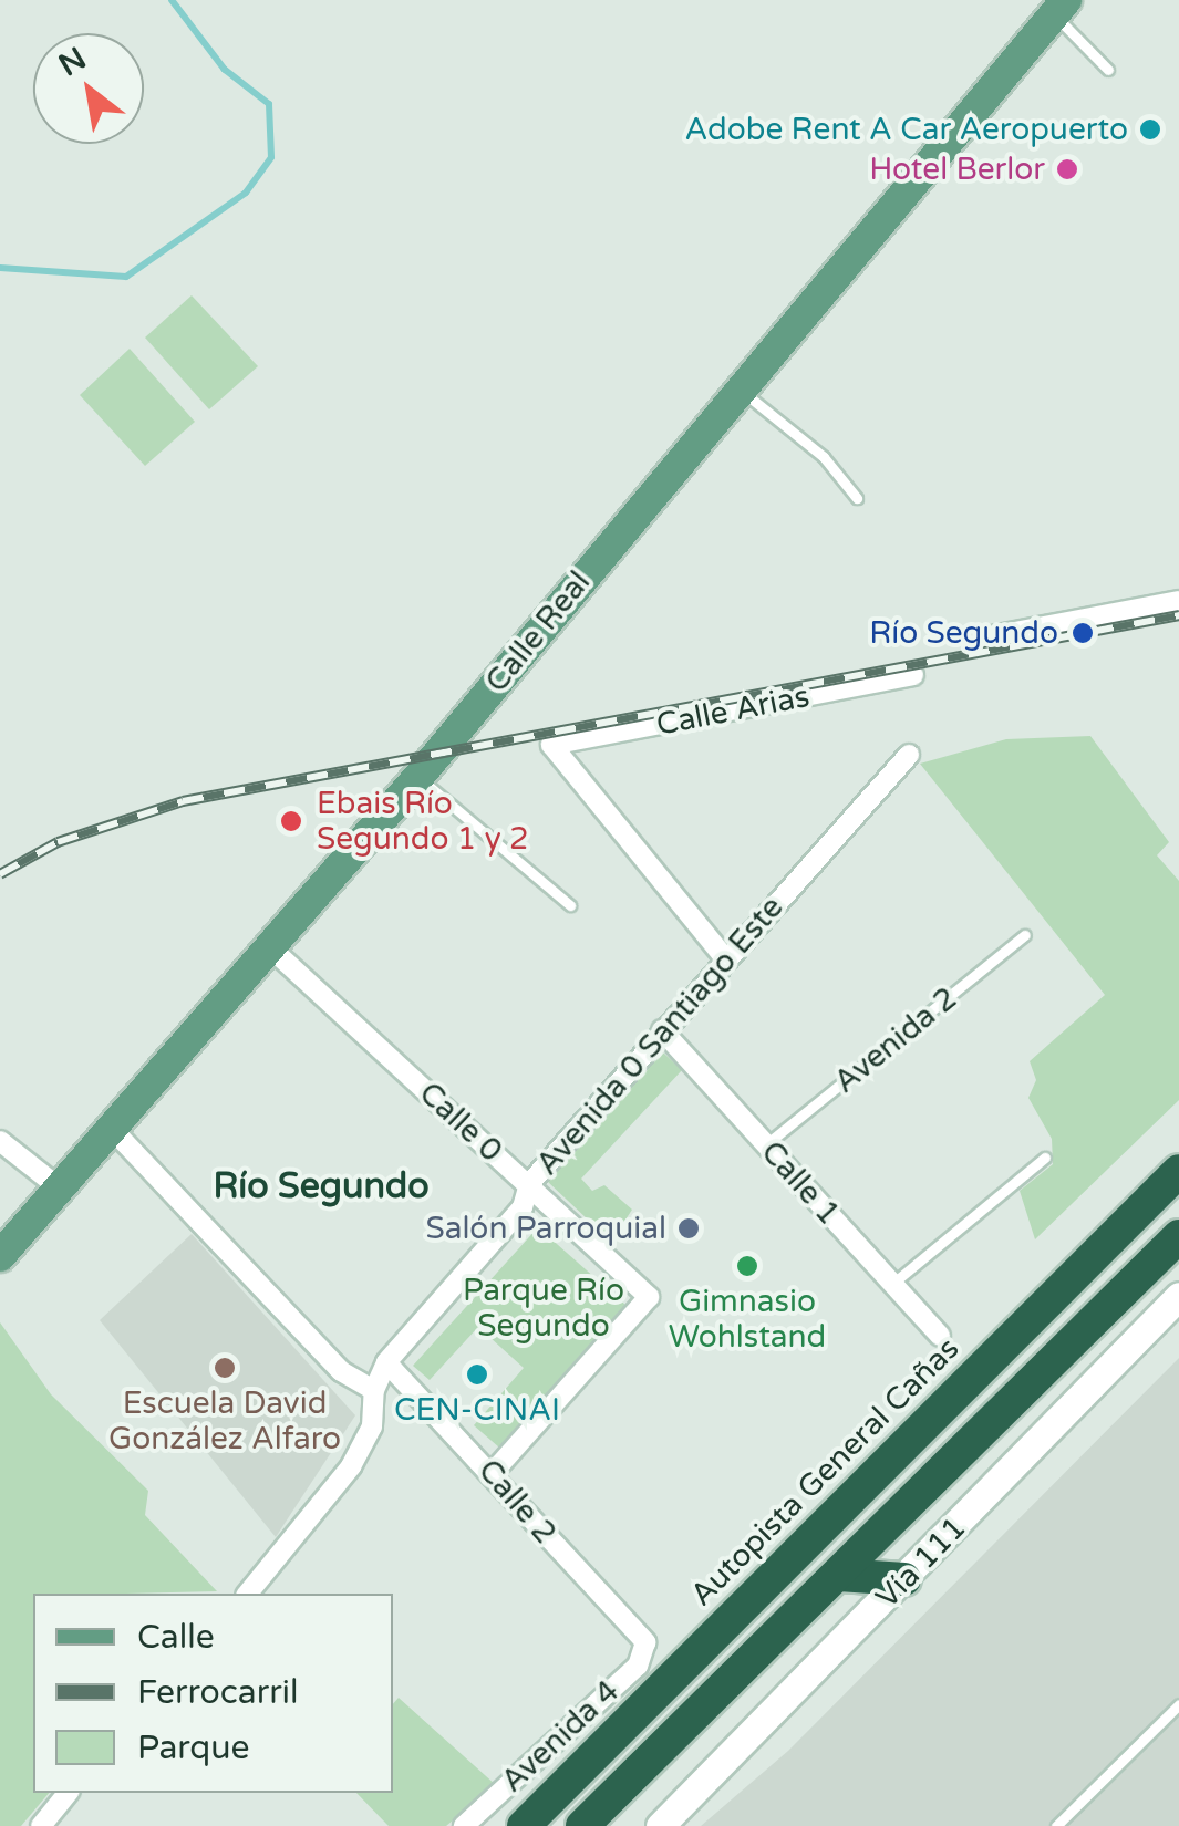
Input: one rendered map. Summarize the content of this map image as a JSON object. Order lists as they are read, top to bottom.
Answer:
{
  "streets": {
    "highway": ["Autopista General Cañas"],
    "main road": ["Calle Real", "Vía 111"],
    "street": [
      "Calle Arias",
      "Avenida 0 Santiago Este",
      "Calle 0",
      "Calle 1",
      "Calle 2",
      "Avenida 4"
    ],
    "lane": ["Avenida 2"]
  },
  "crossings": [
    ["Calle Real", "Calle 0"],
    ["Calle Arias", "Avenida 0 Santiago Este"],
    ["Avenida 0 Santiago Este", "Calle 0"],
    ["Avenida 0 Santiago Este", "Calle 1"],
    ["Avenida 0 Santiago Este", "Calle 2"],
    ["Avenida 2", "Calle 1"],
    ["Calle 0", "Calle 2"],
    ["Calle 2", "Avenida 4"]
  ],
  "districts": ["Río Segundo"],
  "parks": ["Parque Río Segundo"],
  "places": [
    "Adobe Rent A Car Aeropuerto",
    "Hotel Berlor",
    "Río Segundo",
    "Ebais Río Segundo 1 y 2",
    "Salón Parroquial",
    "Gimnasio Wohlstand",
    "Escuela David González Alfaro",
    "CEN-CINAI"
  ],
  "legend": ["Calle", "Ferrocarril", "Parque"],
  "north": "top left"
}
